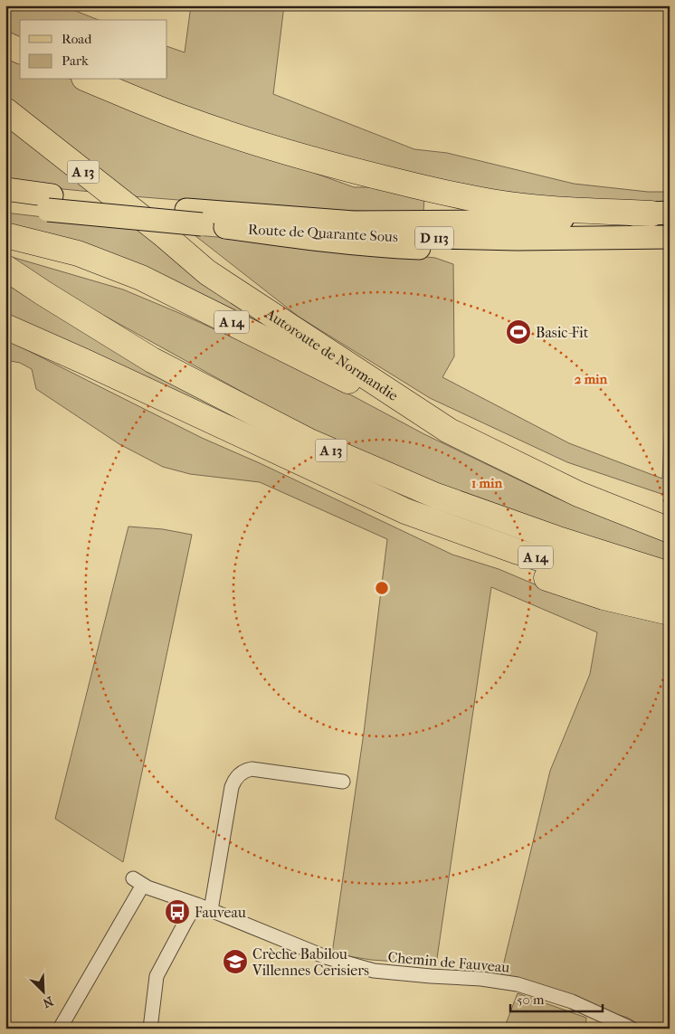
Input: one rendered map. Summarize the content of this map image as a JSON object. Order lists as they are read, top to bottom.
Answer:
{
  "streets": {
    "highway": ["A 13", "A 14", "Autoroute de Normandie"],
    "main road": ["Route de Quarante Sous", "D 113"],
    "street": ["Chemin de Fauveau"]
  },
  "crossings": [
    ["Route de Quarante Sous", "D 113"],
    ["A 14", "Autoroute de Normandie"]
  ],
  "places": {
    "sports": ["Basic-Fit"],
    "bus stop": ["Fauveau"],
    "school or university": ["Crèche Babilou Villennes Cerisiers"]
  },
  "legend": ["Road", "Park"],
  "scale_bar": "50 m",
  "north": "bottom right",
  "rings": ["2 min", "1 min"]
}
